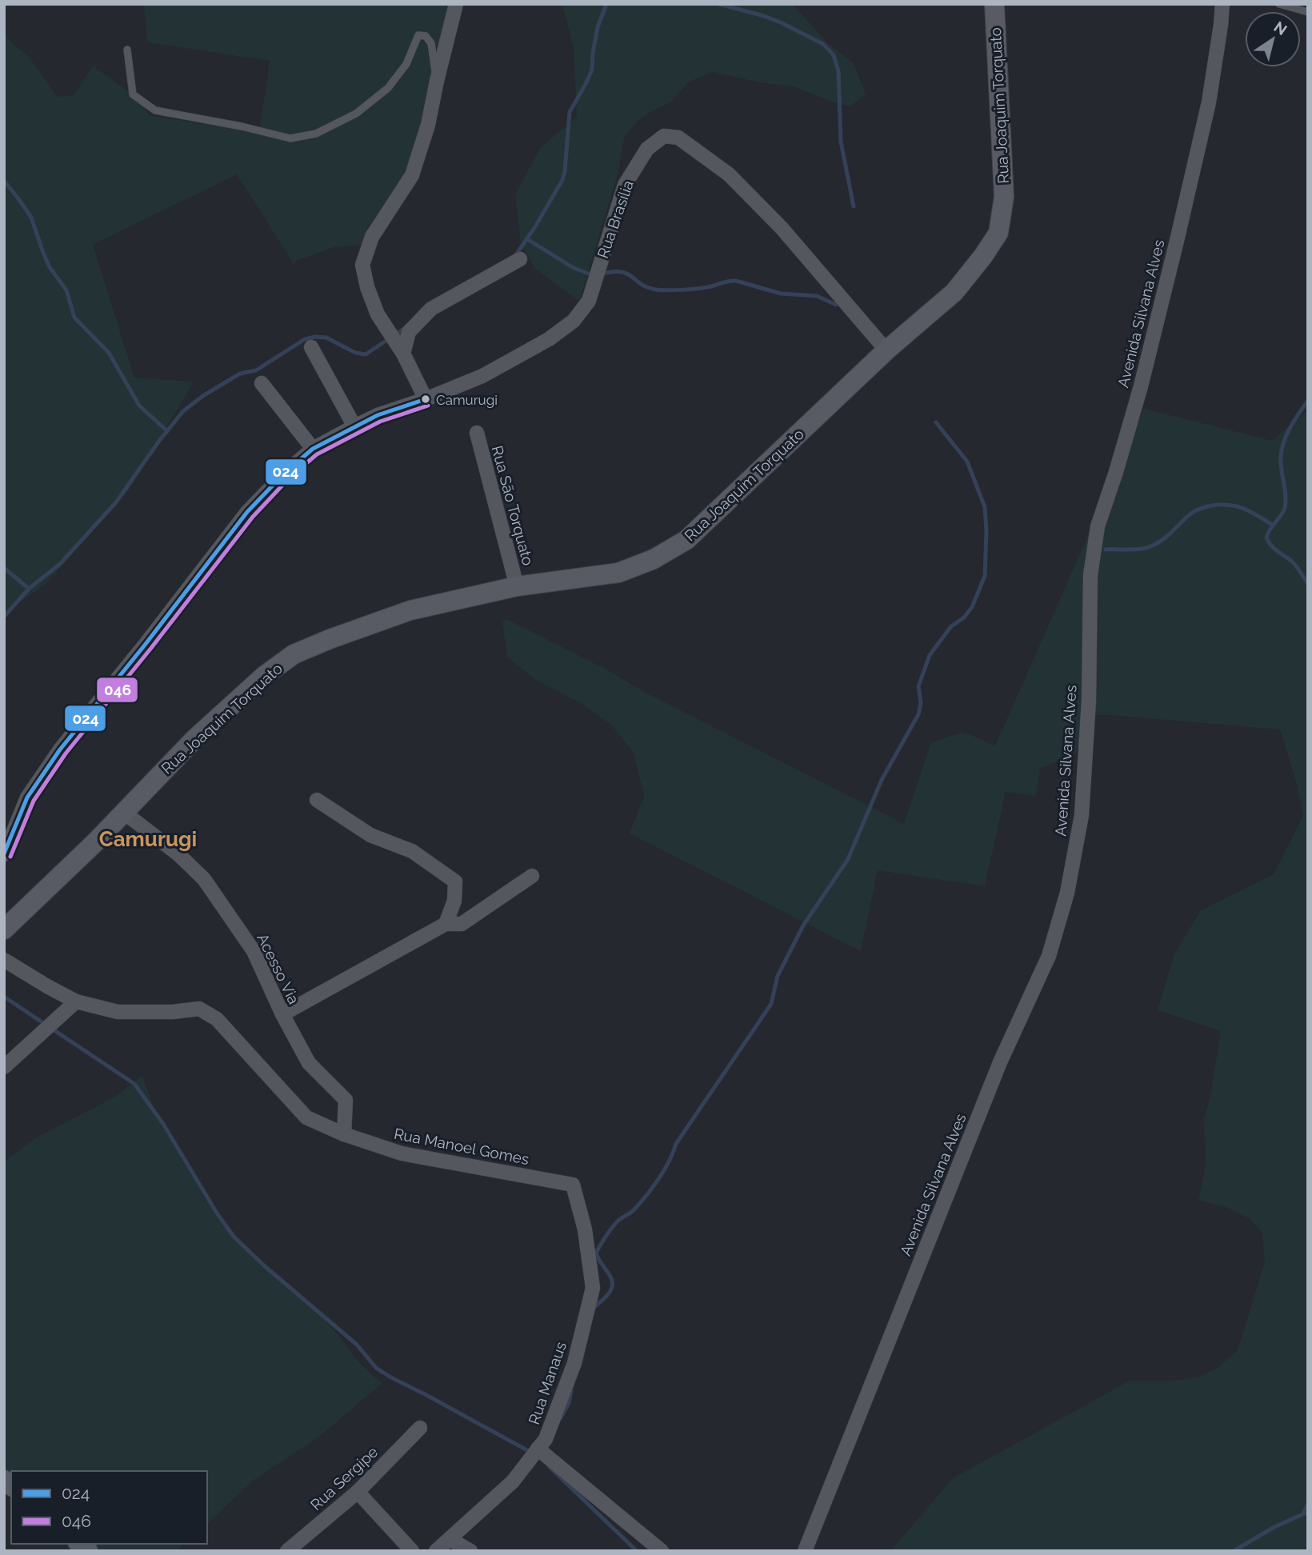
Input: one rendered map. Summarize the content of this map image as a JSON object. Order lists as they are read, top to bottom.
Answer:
{
  "streets": {
    "street": [
      "Rua Joaquim Torquato",
      "Rua Brasília",
      "Avenida Silvana Alves",
      "Rua São Torquato",
      "Acesso Via",
      "Rua Manoel Gomes",
      "Rua Manaus",
      "Rua Sergipe"
    ]
  },
  "crossings": [
    ["Rua Joaquim Torquato", "Rua Brasília"],
    ["Rua Joaquim Torquato", "Rua São Torquato"],
    ["Rua Joaquim Torquato", "Acesso Via"],
    ["Acesso Via", "Rua Manoel Gomes"],
    ["Rua Manoel Gomes", "Rua Manaus"]
  ],
  "districts": ["Camurugi"],
  "places": ["Camurugi"],
  "lines": ["transit line 024", "transit line 046"],
  "legend": ["024", "046"],
  "north": "top right"
}
